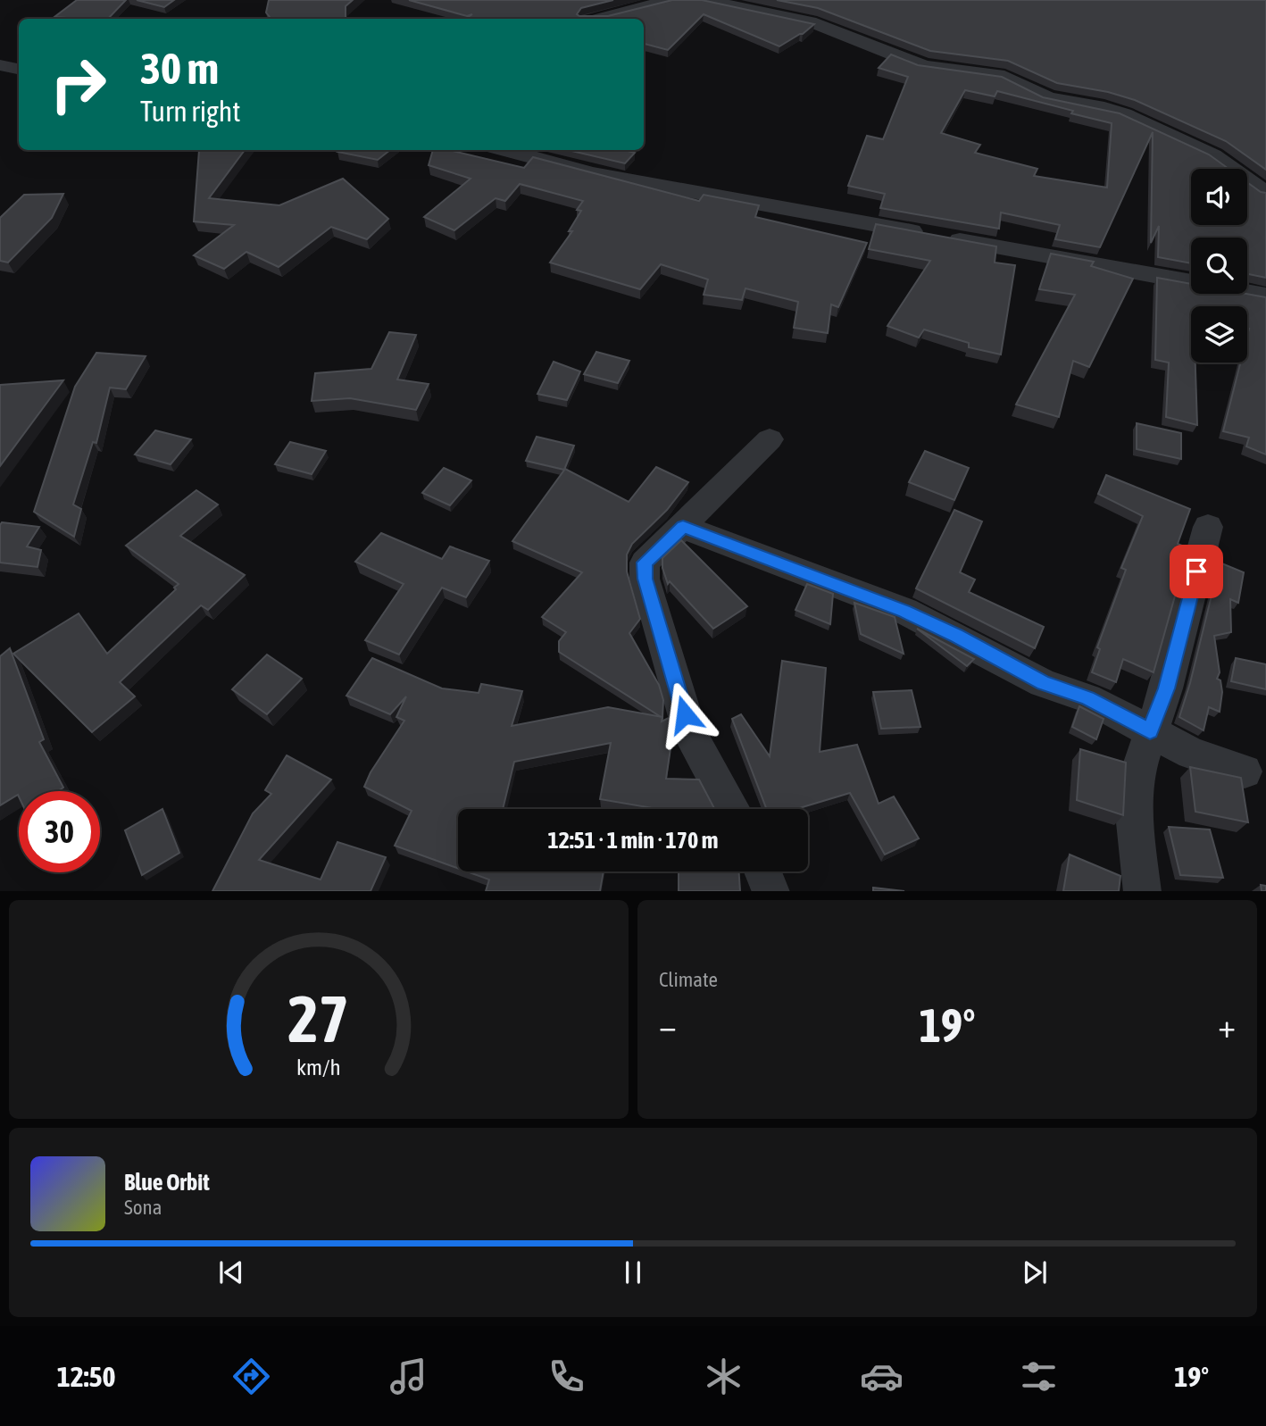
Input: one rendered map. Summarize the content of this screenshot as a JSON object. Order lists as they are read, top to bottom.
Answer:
{
  "page": {
    "turn": ["30 m", "Turn right"],
    "limit": "30",
    "trip": "12:51 · 1 min · 170 m",
    "tile": "Climate",
    "heat": ["−", "19°", "+"],
    "song": ["Blue Orbit", "Sona"],
    "tabs": ["12:50", "19°"],
    "gauge": ["27", "km/h"]
  }
}
